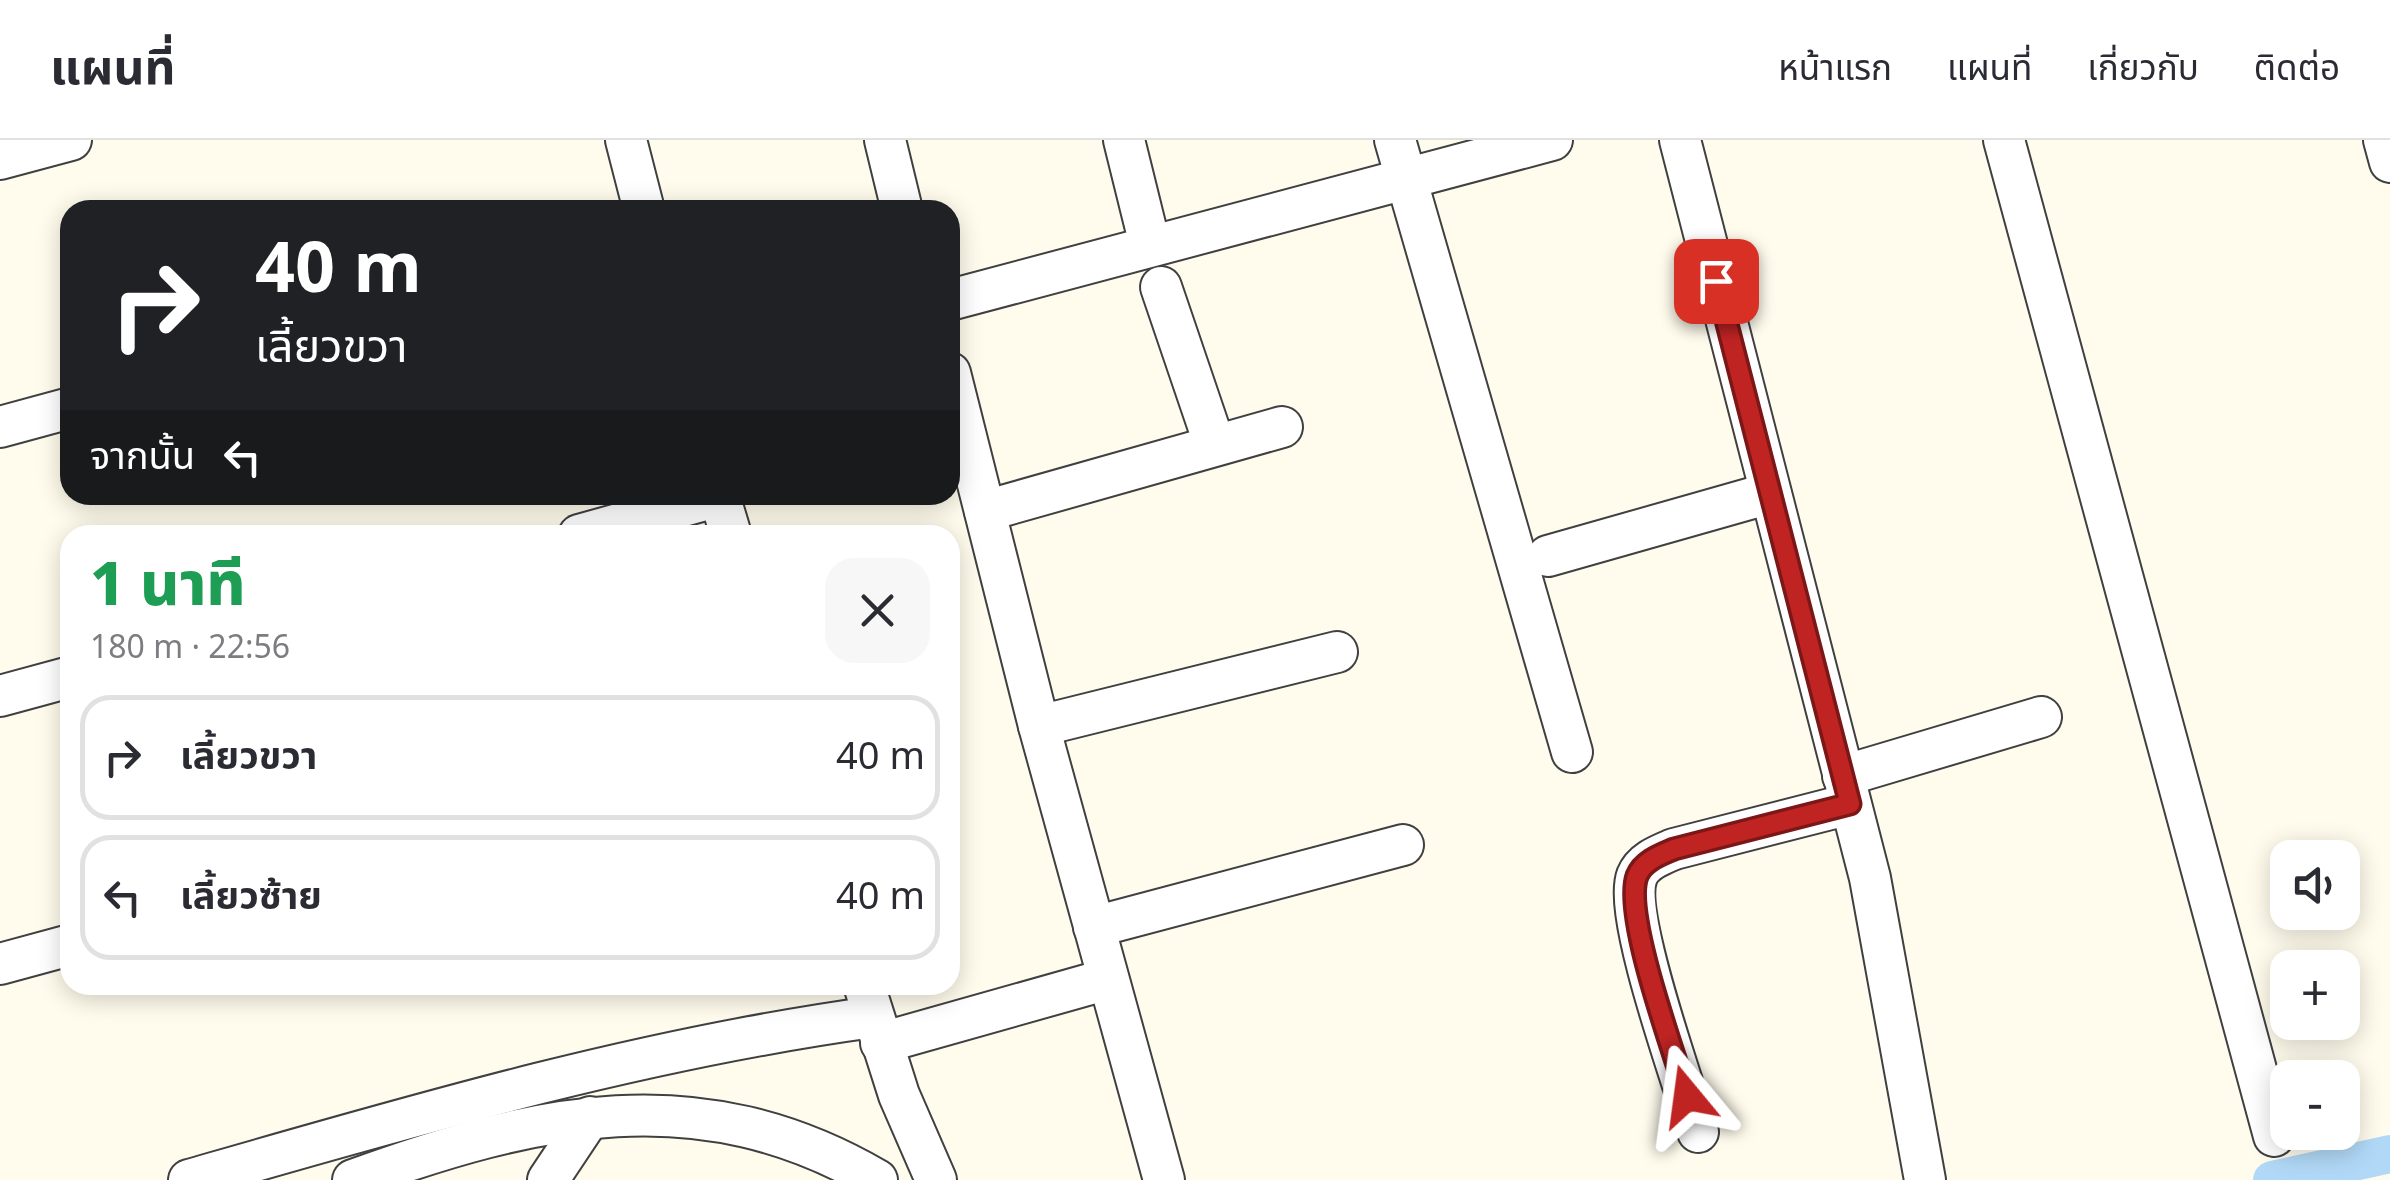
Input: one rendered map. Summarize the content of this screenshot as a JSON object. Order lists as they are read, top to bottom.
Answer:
{
  "page": {
    "header": "แผนที่",
    "nav": [
      "หน้าแรก",
      "แผนที่",
      "เกี่ยวกับ",
      "ติดต่อ"
    ],
    "turn": ["40 m", "เลี้ยวขวา"],
    "then": "จากนั้น",
    "heading": ["1 นาที", "180 m · 22:56"],
    "list": [
      {
        "name": "เลี้ยวขวา",
        "value": "40 m"
      },
      {
        "name": "เลี้ยวซ้าย",
        "value": "40 m"
      }
    ],
    "map_buttons": ["+", "−"]
  }
}
